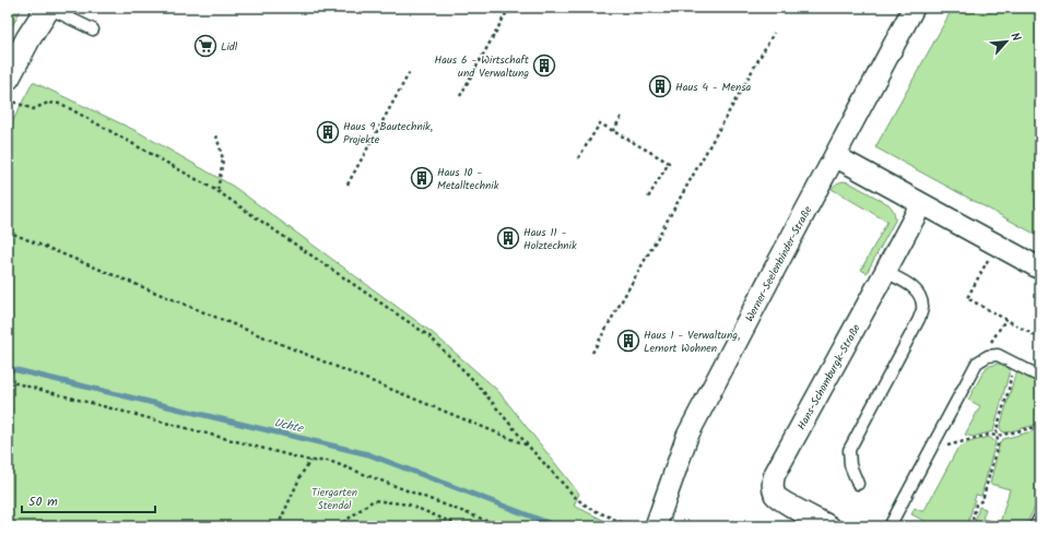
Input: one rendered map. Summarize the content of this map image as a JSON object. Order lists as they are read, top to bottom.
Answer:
{
  "streets": {
    "street": ["Werner-Seelenbinder-Straße", "Hans-Schomburgk-Straße"]
  },
  "water": ["Uchte"],
  "parks": ["Tiergarten Stendal"],
  "places": {
    "supermarket": ["Lidl"],
    "building": [
      "Haus 6 - Wirtschaft und Verwaltung",
      "Haus 4 - Mensa",
      "Haus 9 Bautechnik, Projekte",
      "Haus 10 - Metalltechnik",
      "Haus 11 - Holztechnik",
      "Haus 1 - Verwaltung, Lernort Wohnen"
    ]
  },
  "scale_bar": "50 m",
  "north": "top right"
}
